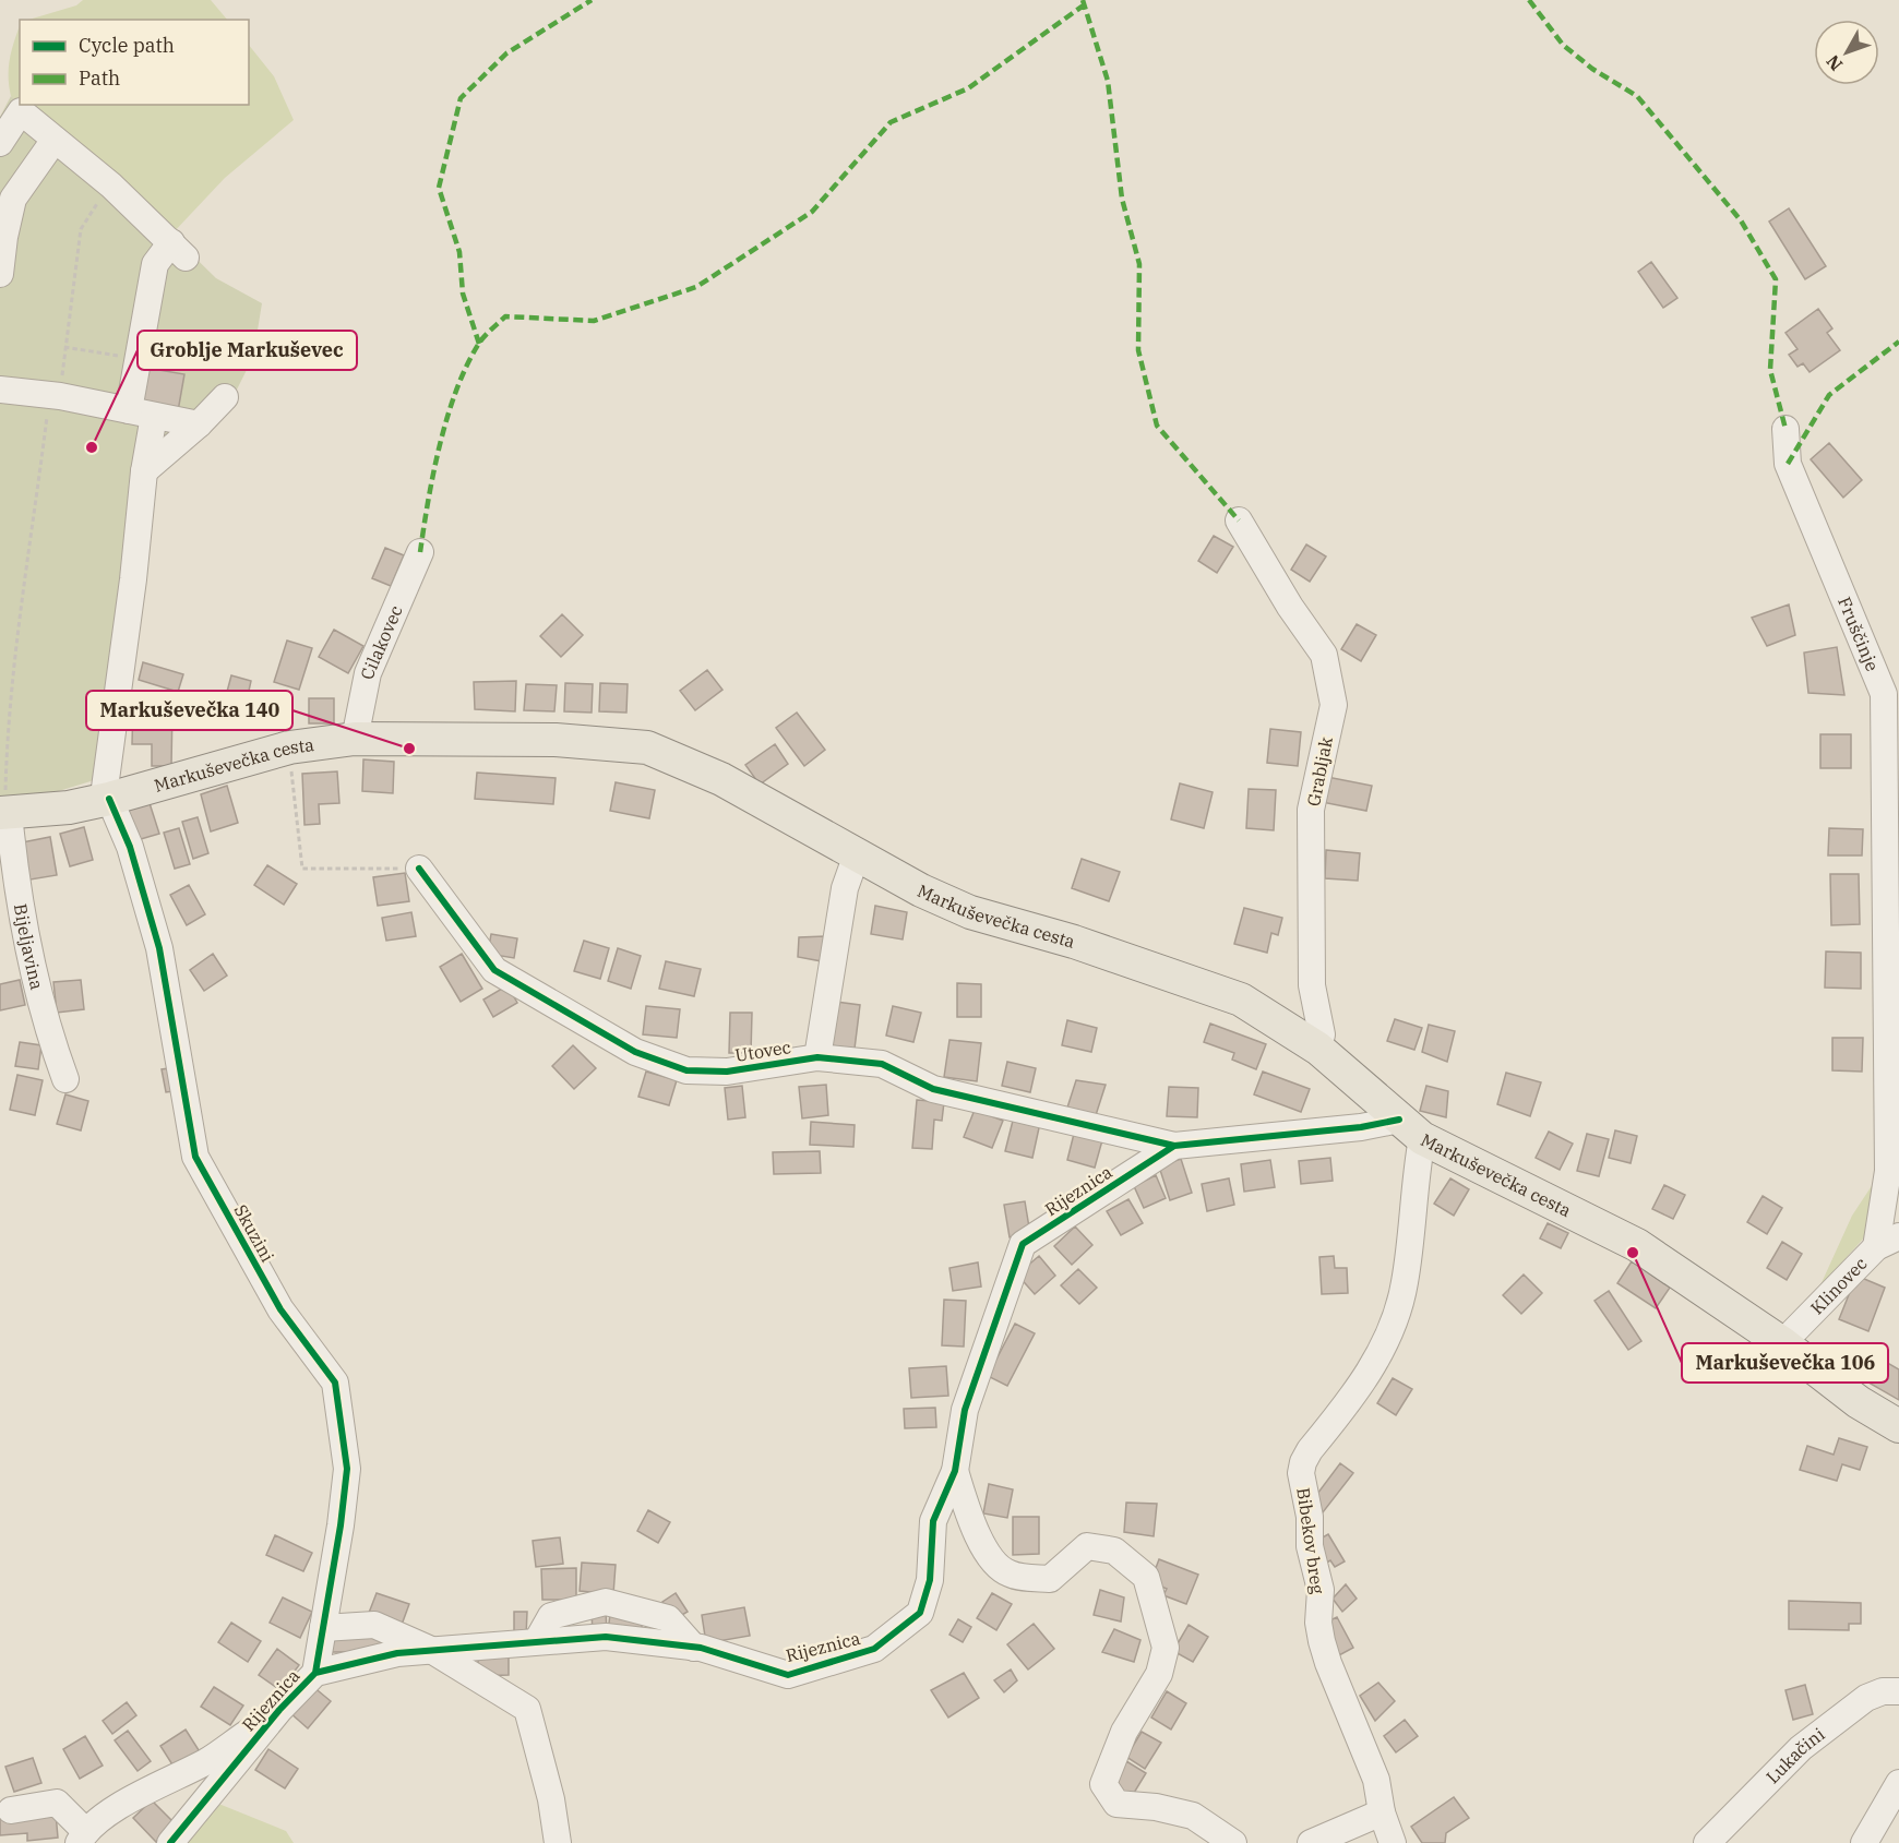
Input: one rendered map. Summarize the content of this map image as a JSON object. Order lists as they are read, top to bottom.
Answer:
{
  "streets": {
    "main road": ["Markuševečka cesta"],
    "street": [
      "Fruščinje",
      "Cilakovec",
      "Grabljak",
      "Bijeljavina",
      "Utovec",
      "Rijeznica",
      "Skuzini",
      "Klinovec",
      "Bibekov breg",
      "Lukačini"
    ]
  },
  "crossings": [
    ["Fruščinje", "Klinovec"],
    ["Cilakovec", "Markuševečka cesta"],
    ["Markuševečka cesta", "Grabljak"],
    ["Markuševečka cesta", "Bijeljavina"],
    ["Markuševečka cesta", "Utovec"],
    ["Markuševečka cesta", "Rijeznica"],
    ["Markuševečka cesta", "Skuzini"],
    ["Markuševečka cesta", "Klinovec"],
    ["Markuševečka cesta", "Bibekov breg"],
    ["Utovec", "Rijeznica"],
    ["Rijeznica", "Skuzini"],
    ["Rijeznica", "Bibekov breg"]
  ],
  "places": ["Groblje Markuševec", "Markuševečka 140", "Markuševečka 106"],
  "legend": ["Cycle path", "Path"],
  "north": "bottom left"
}
